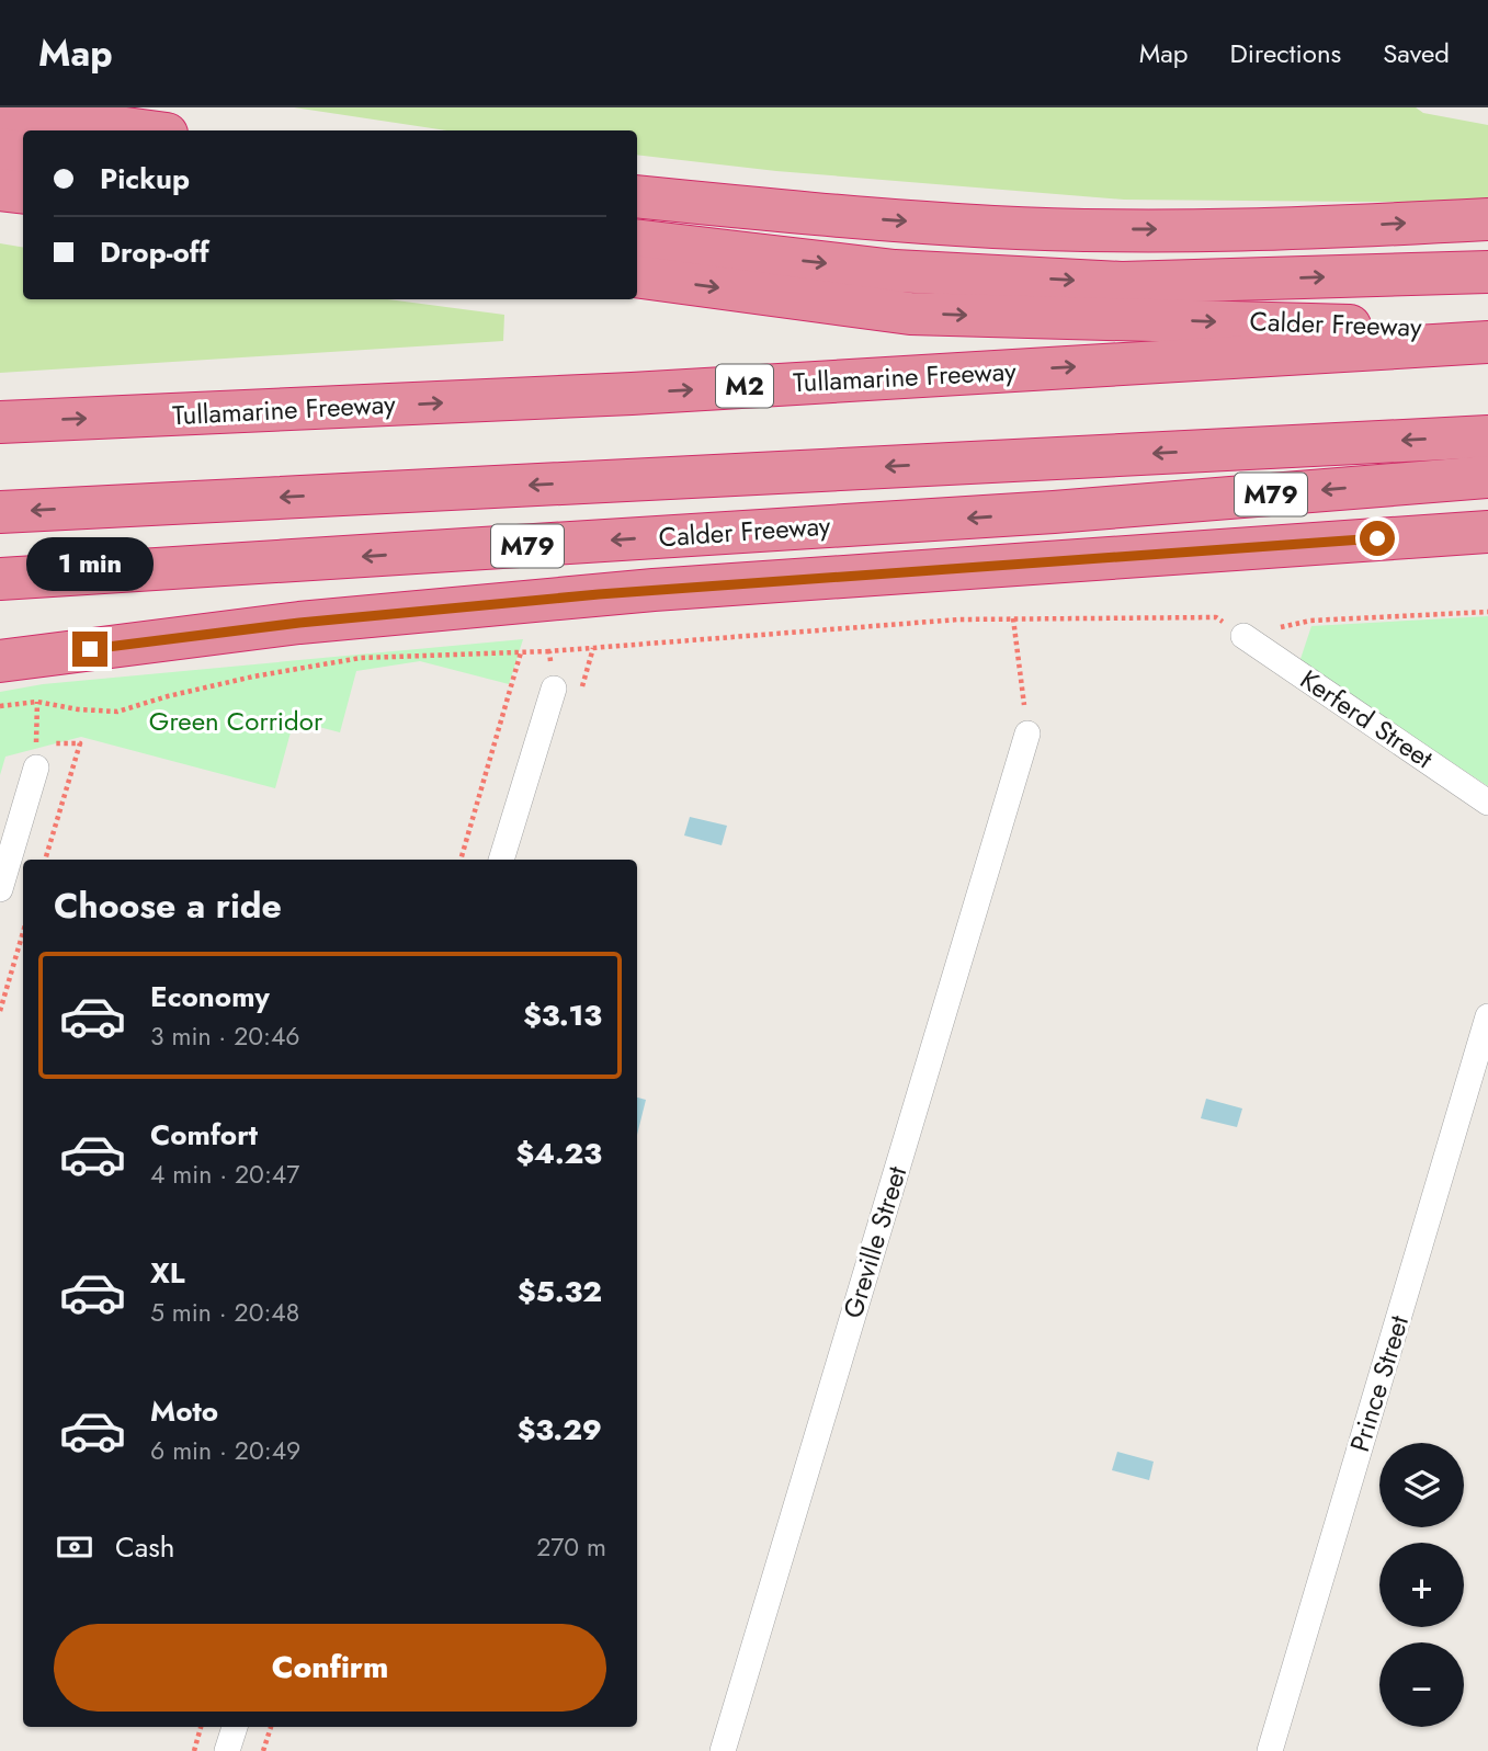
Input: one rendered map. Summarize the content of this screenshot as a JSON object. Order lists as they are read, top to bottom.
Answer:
{
  "streets": {
    "highway": [
      "Calder Freeway",
      "Tullamarine Freeway",
      "M2",
      "M79"
    ],
    "street": ["Kerferd Street", "Greville Street", "Prince Street"]
  },
  "parks": ["Green Corridor"],
  "page": {
    "header": "Map",
    "nav": ["Map", "Directions", "Saved"],
    "banner": ["Pickup", "Drop-off"],
    "bubble": "1 min",
    "heading": "Choose a ride",
    "list": [
      {
        "name": "Economy",
        "note": "3 min · 20:46",
        "value": "$3.13"
      },
      {
        "name": "Comfort",
        "note": "4 min · 20:47",
        "value": "$4.23"
      },
      {
        "name": "XL",
        "note": "5 min · 20:48",
        "value": "$5.32"
      },
      {
        "name": "Moto",
        "note": "6 min · 20:49",
        "value": "$3.29"
      }
    ],
    "map_buttons": ["+", "−"],
    "pay": ["Cash", "270 m"],
    "buttons": "Confirm"
  }
}
